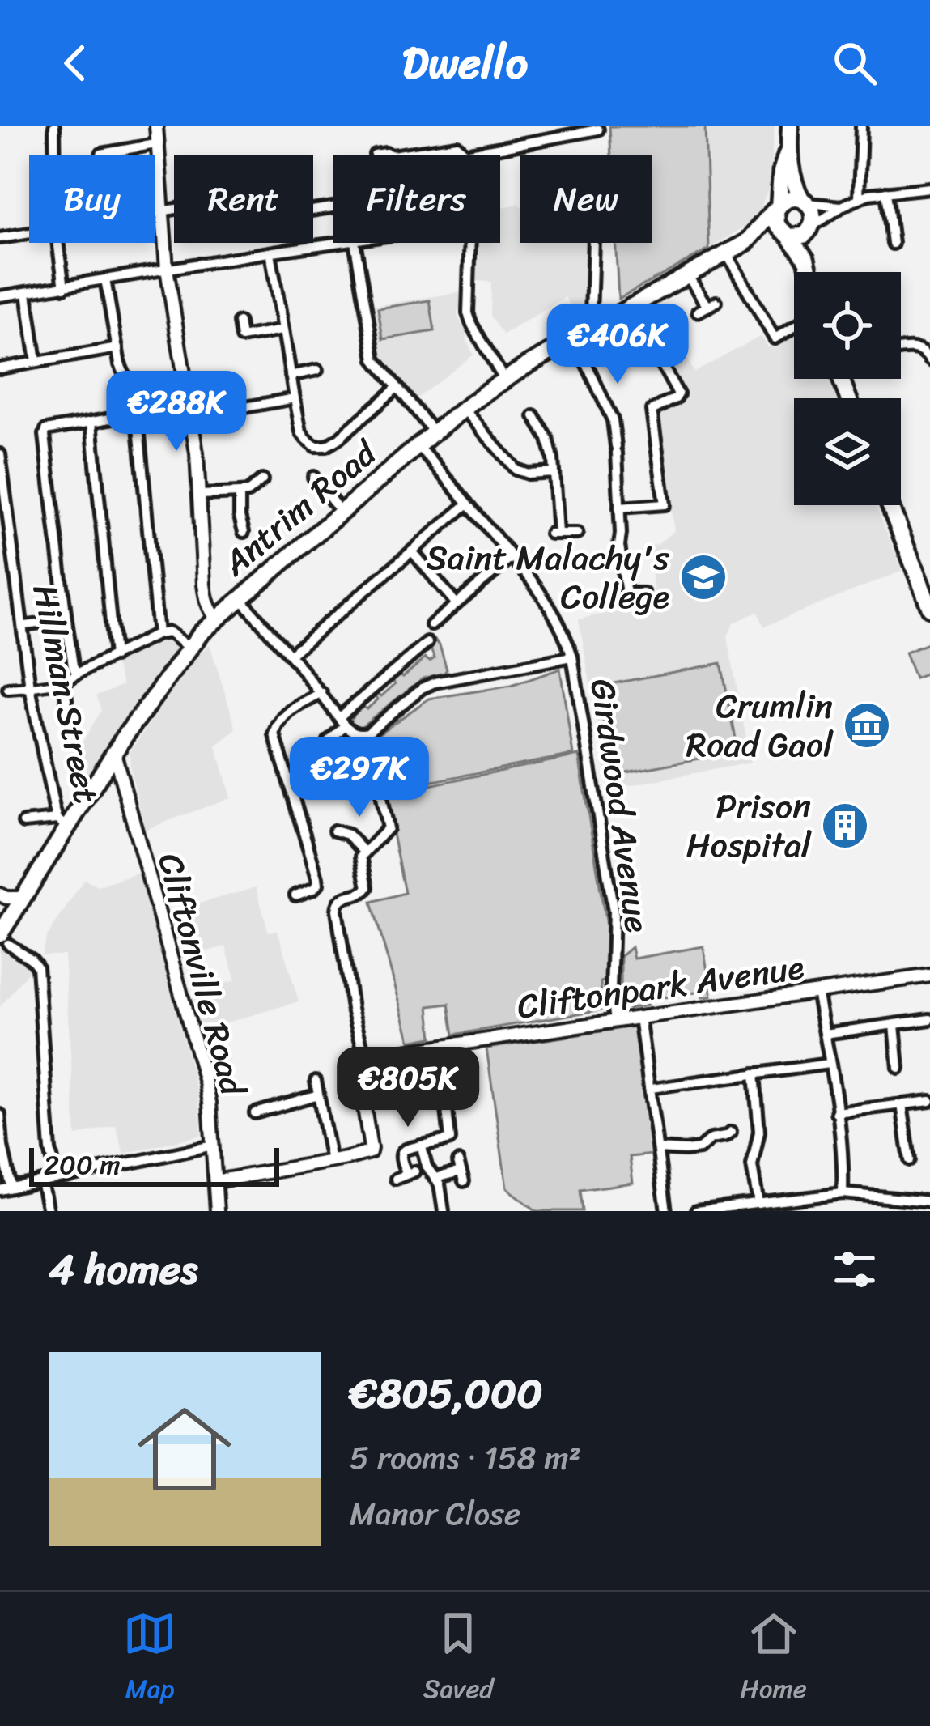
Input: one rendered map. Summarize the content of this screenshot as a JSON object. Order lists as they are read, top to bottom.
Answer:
{
  "streets": {
    "main road": ["Antrim Road"],
    "street": [
      "Hillman Street",
      "Girdwood Avenue",
      "Cliftonville Road",
      "Cliftonpark Avenue"
    ]
  },
  "crossings": [
    ["Antrim Road", "Hillman Street"],
    ["Antrim Road", "Girdwood Avenue"],
    ["Antrim Road", "Cliftonville Road"],
    ["Girdwood Avenue", "Cliftonpark Avenue"]
  ],
  "places": {
    "school or university": ["Saint Malachy's College"],
    "museum": ["Crumlin Road Gaol"],
    "building": ["Prison Hospital"]
  },
  "scale_bar": "200 m",
  "page": {
    "header": "Dwello",
    "chip": [
      "Buy",
      "Rent",
      "Filters",
      "New"
    ],
    "price": [
      "€406K",
      "€288K",
      "€297K",
      "€805K"
    ],
    "scale": "200 m",
    "heading": "4 homes",
    "list": [
      {
        "name": "€805,000",
        "note": "5 rooms · 158 m² · Manor Close"
      }
    ],
    "tabs": ["Map", "Saved", "Home"]
  }
}
